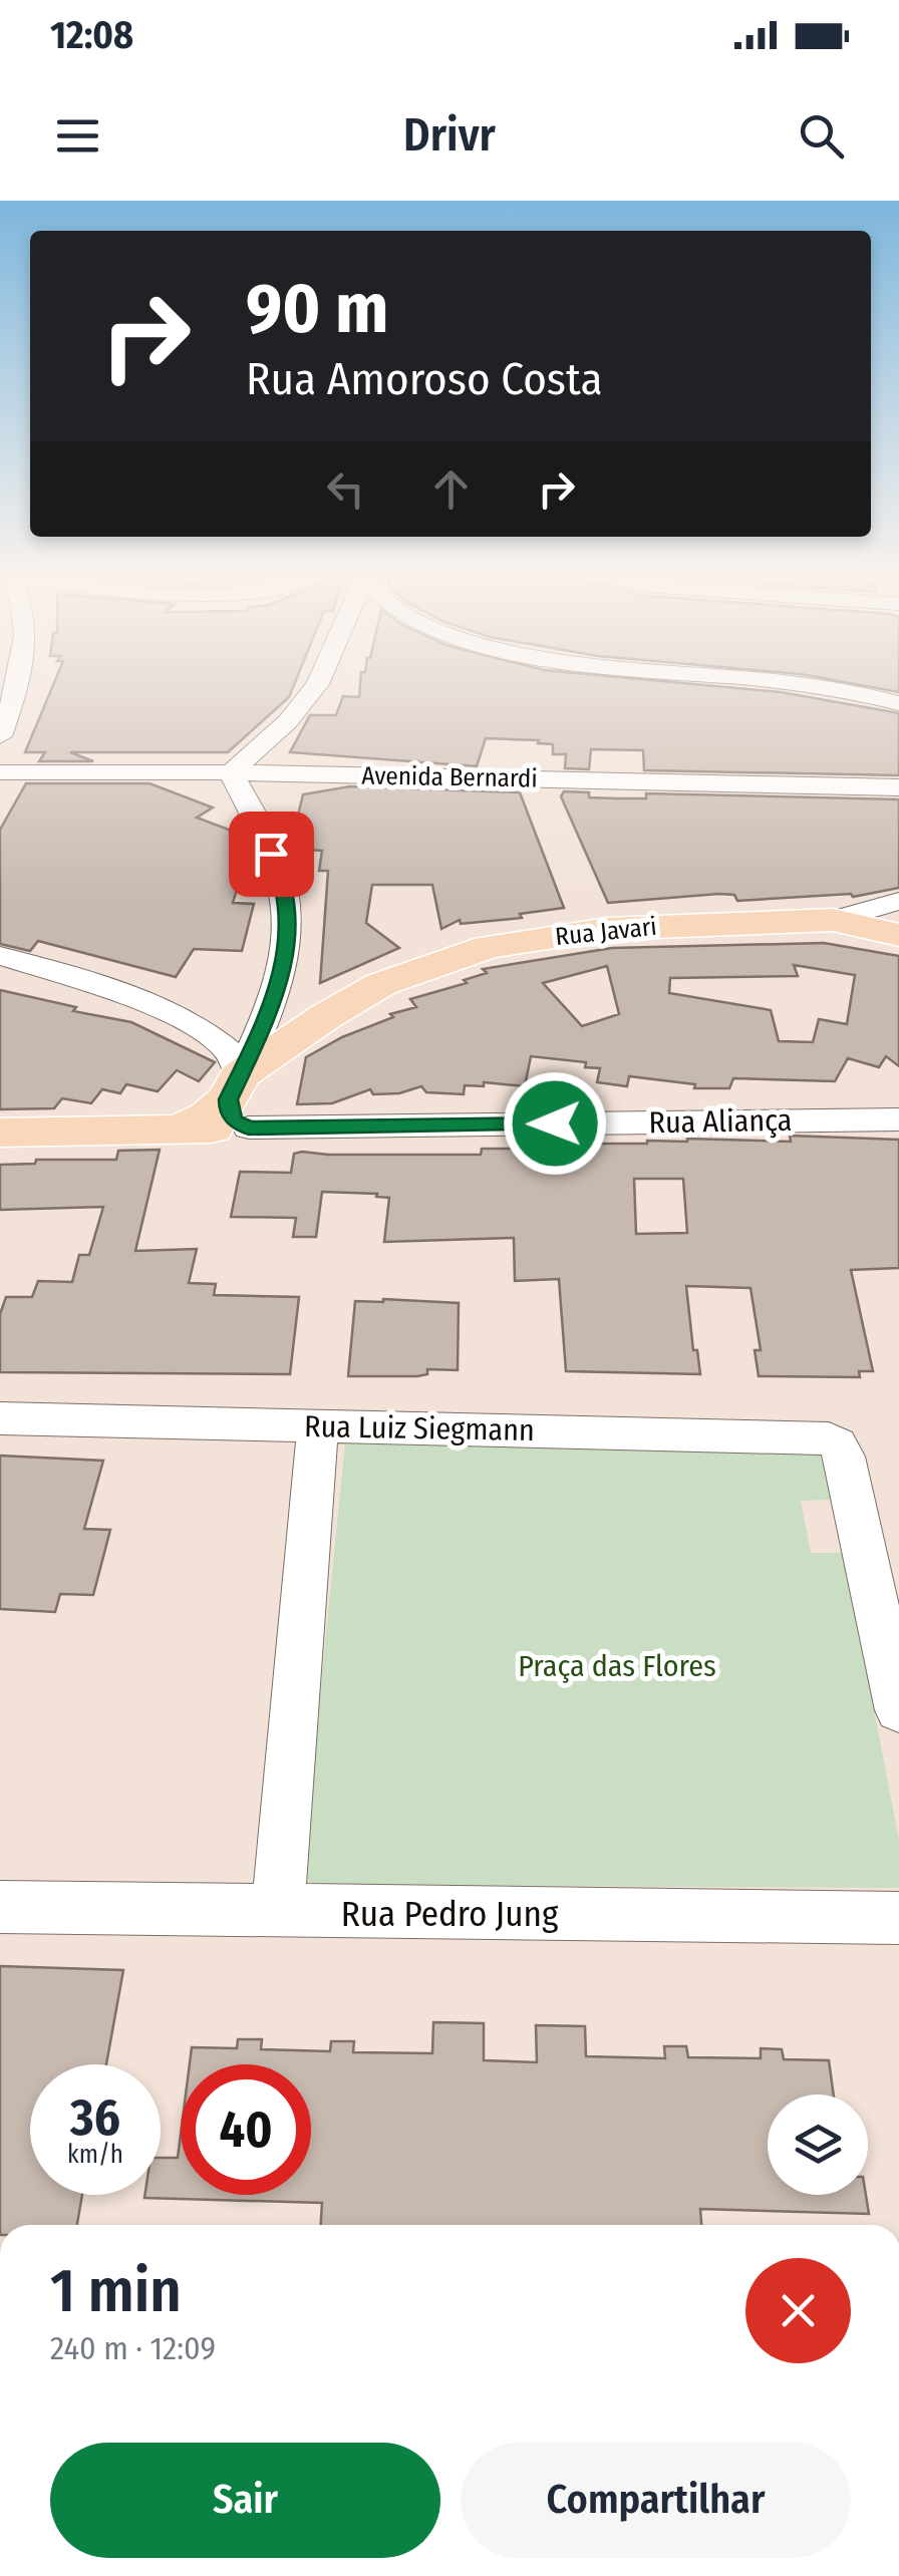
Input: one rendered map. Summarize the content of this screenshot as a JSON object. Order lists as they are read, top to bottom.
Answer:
{
  "streets": {
    "main road": ["Rua Javari", "Rua Aliança"],
    "street": ["Avenida Bernardi", "Rua Luiz Siegmann", "Rua Pedro Jung"]
  },
  "crossings": [
    ["Rua Javari", "Rua Aliança"]
  ],
  "parks": ["Praça das Flores"],
  "page": {
    "status": "12:08",
    "header": "Drivr",
    "turn": ["90 m", "Rua Amoroso Costa"],
    "speed": "36 km/h",
    "limit": "40",
    "heading": ["1 min", "240 m · 12:09"],
    "buttons": ["Sair", "Compartilhar"]
  }
}
